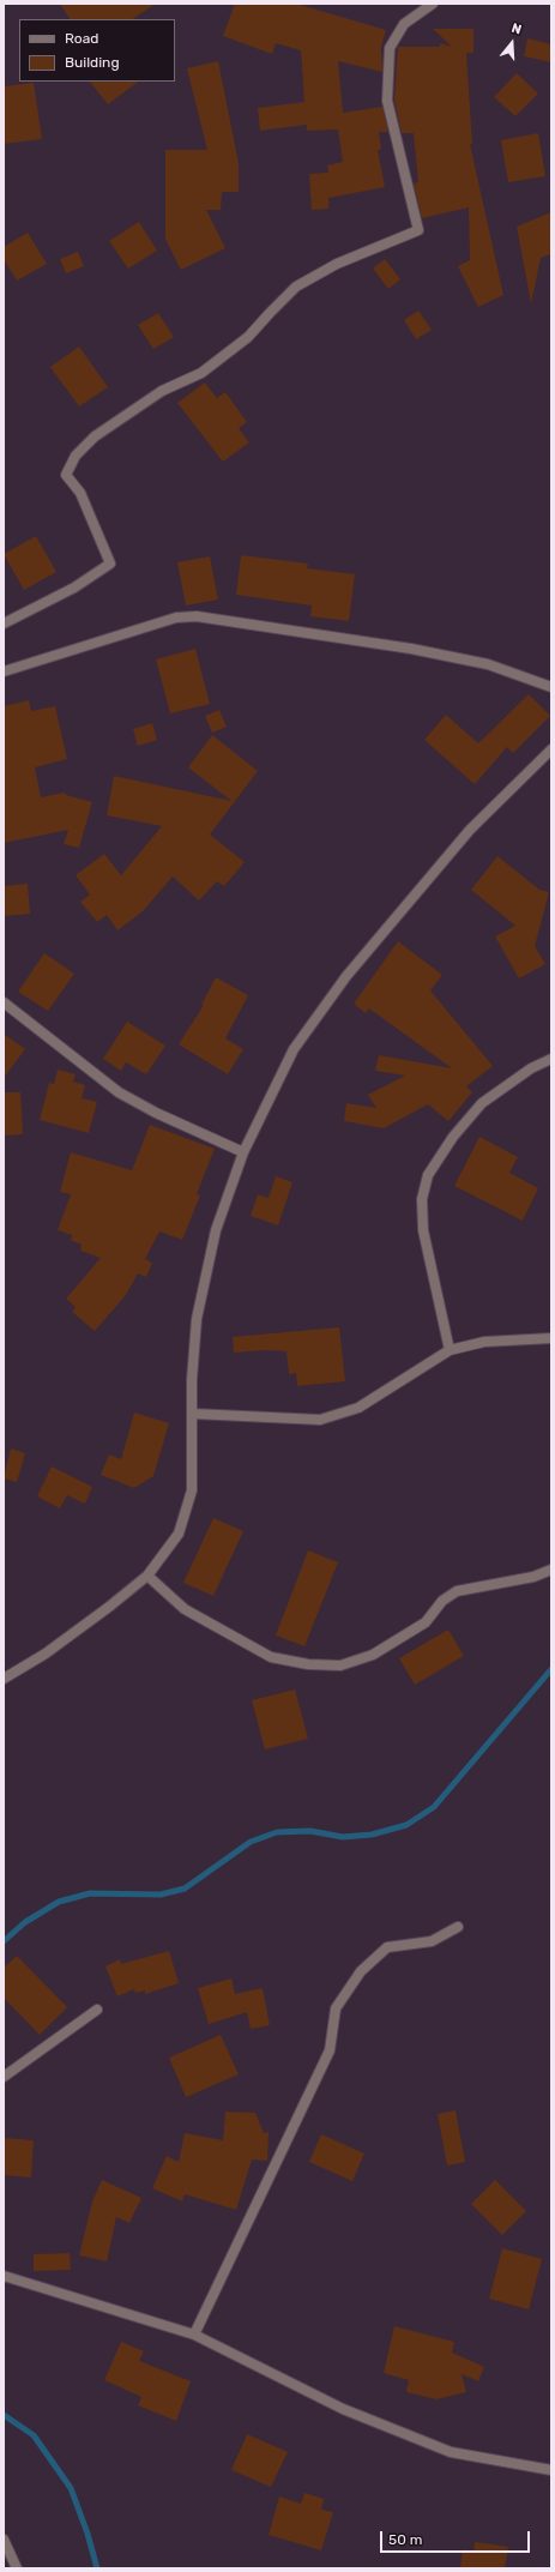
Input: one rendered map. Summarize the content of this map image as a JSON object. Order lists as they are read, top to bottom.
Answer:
{
  "legend": ["Road", "Building"],
  "scale_bar": "50 m",
  "north": "top"
}
